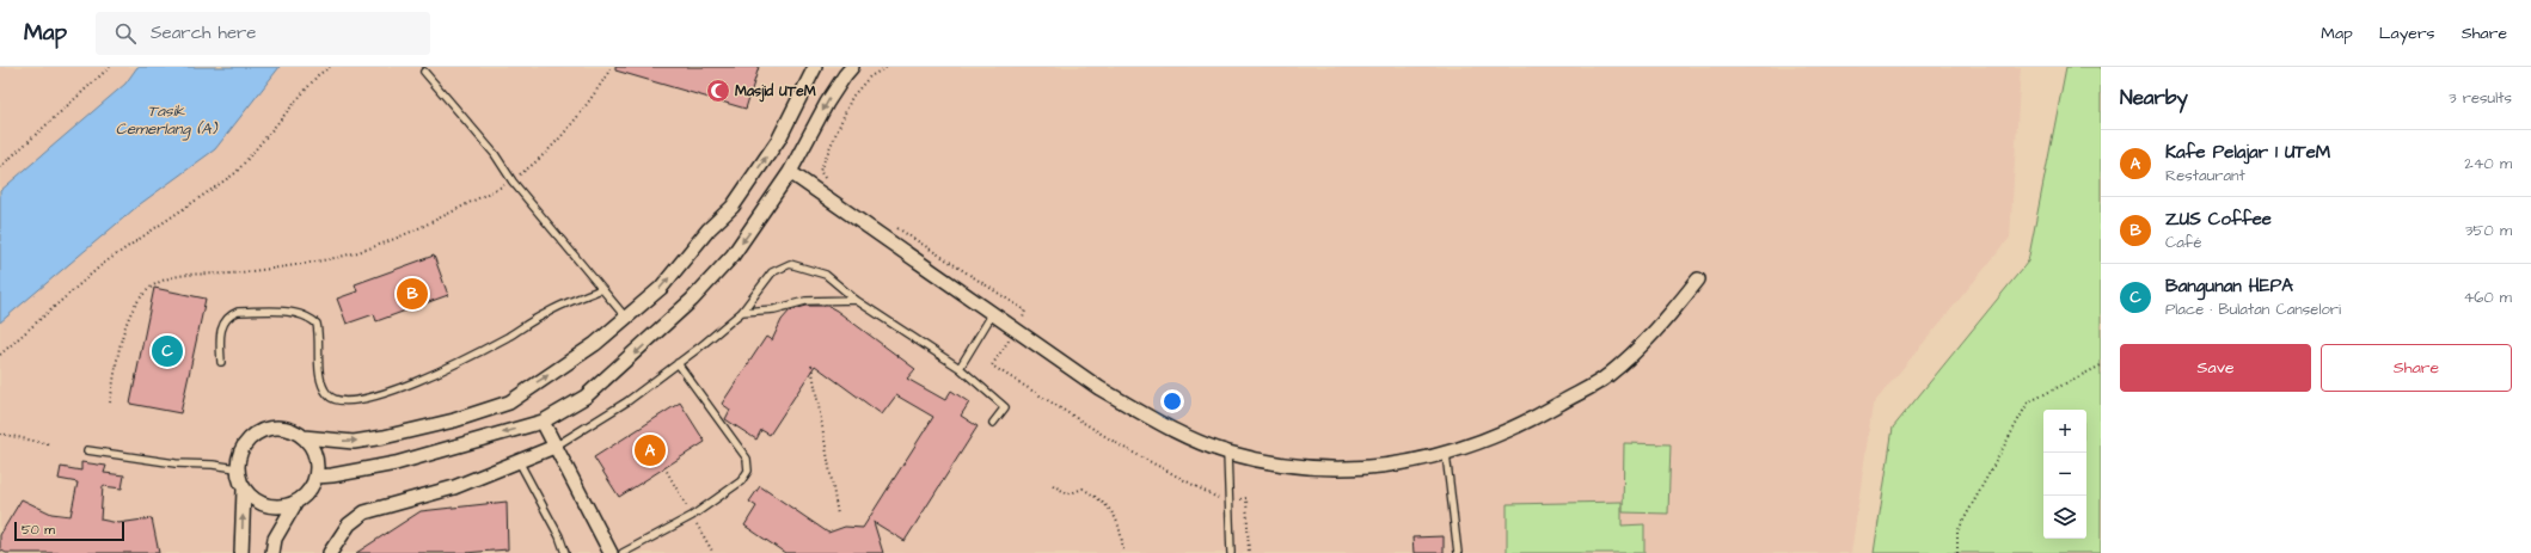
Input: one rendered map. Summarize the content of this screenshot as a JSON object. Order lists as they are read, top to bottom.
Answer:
{
  "water": ["Tasik Cemerlang (A)"],
  "places": {
    "mosque": ["Masjid UTeM"]
  },
  "scale_bar": "50 m",
  "page": {
    "header": "Map",
    "search": "Search here",
    "nav": ["Map", "Layers", "Share"],
    "heading": ["Nearby", "3 results"],
    "list": [
      {
        "mark": "A",
        "name": "Kafe Pelajar 1 UTeM",
        "note": "Restaurant",
        "value": "240 m"
      },
      {
        "mark": "B",
        "name": "ZUS Coffee",
        "note": "Café",
        "value": "350 m"
      },
      {
        "mark": "C",
        "name": "Bangunan HEPA",
        "note": "Place · Bulatan Canselori",
        "value": "460 m"
      }
    ],
    "pins": ["B", "C", "A"],
    "buttons": ["Save", "Share"],
    "map_buttons": ["+", "−"],
    "scale": "50 m"
  }
}
